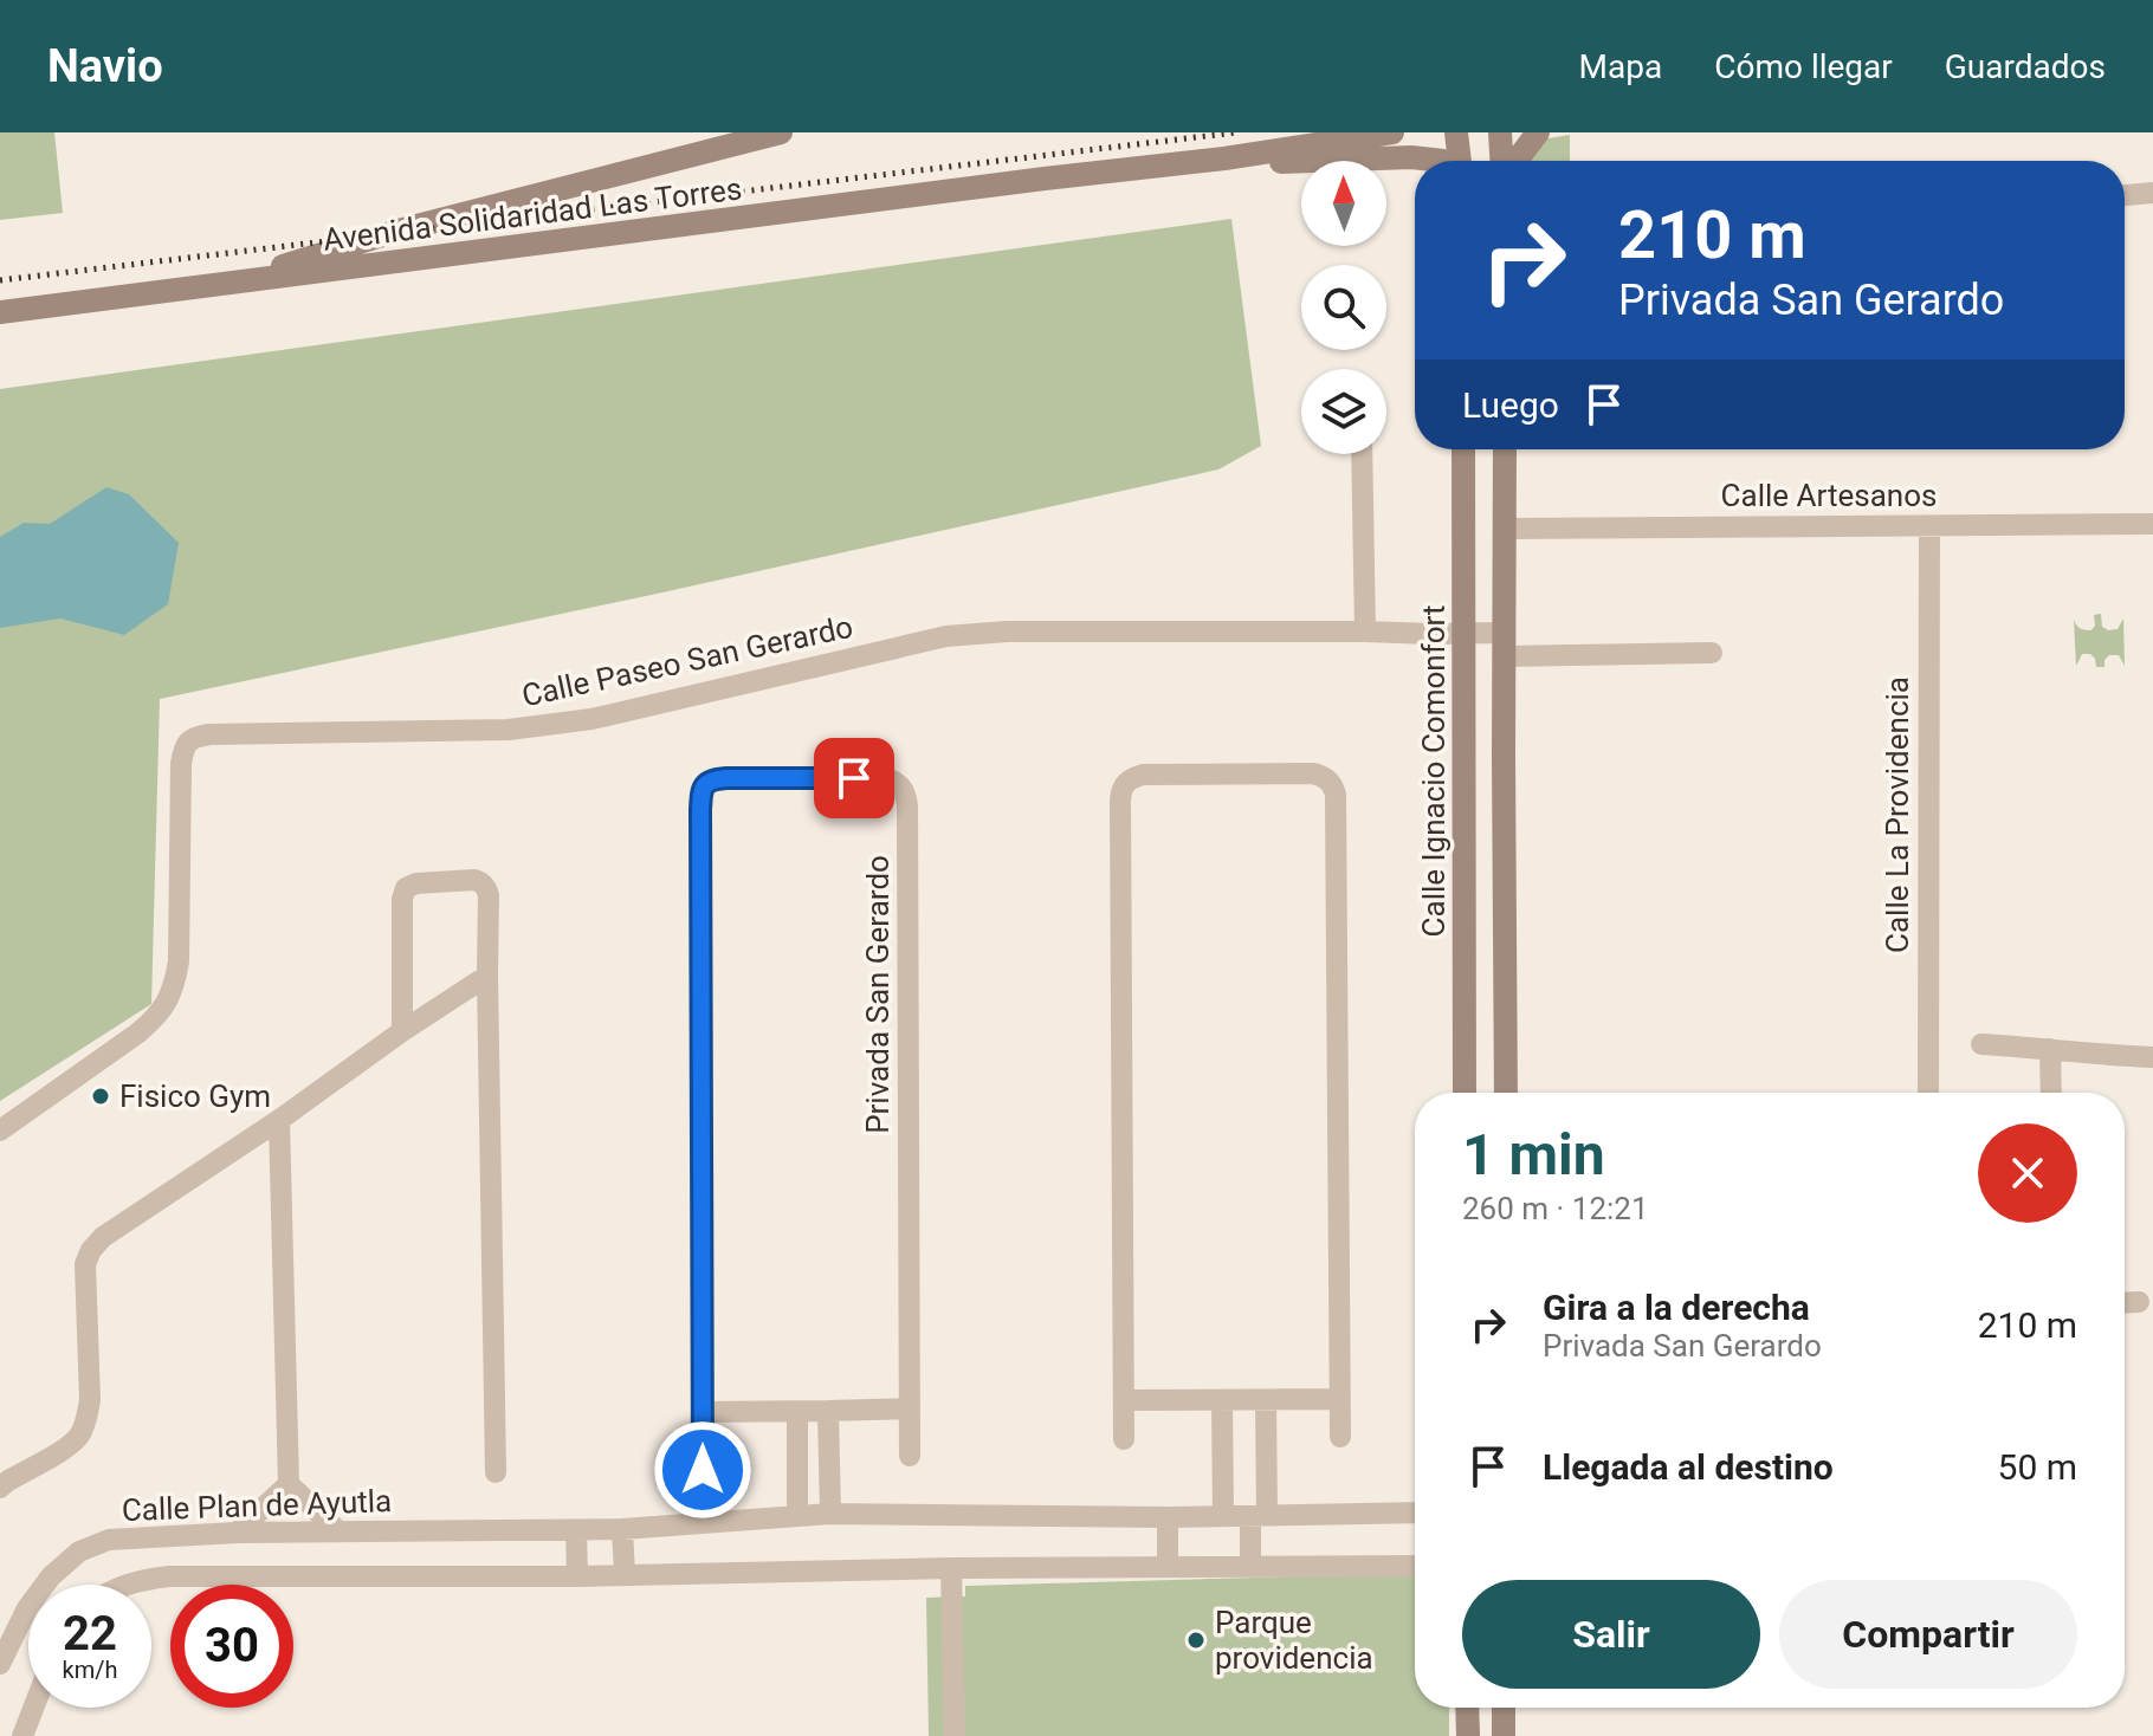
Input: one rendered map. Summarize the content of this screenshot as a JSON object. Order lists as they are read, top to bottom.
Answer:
{
  "streets": {
    "main road": ["Avenida Solidaridad Las Torres", "Calle Ignacio Comonfort"],
    "street": [
      "Calle Artesanos",
      "Calle Paseo San Gerardo",
      "Calle La Providencia",
      "Privada San Gerardo",
      "Calle Plan de Ayutla"
    ]
  },
  "crossings": [
    ["Calle Artesanos", "Calle La Providencia"],
    ["Calle Paseo San Gerardo", "Calle Ignacio Comonfort"]
  ],
  "places": ["Fisico Gym", "Parque providencia"],
  "north": "top",
  "page": {
    "header": "Navio",
    "nav": ["Mapa", "Cómo llegar", "Guardados"],
    "turn": ["210 m", "Privada San Gerardo"],
    "then": "Luego",
    "heading": ["1 min", "260 m · 12:21"],
    "list": [
      {
        "name": "Gira a la derecha",
        "note": "Privada San Gerardo",
        "value": "210 m"
      },
      {
        "name": "Llegada al destino",
        "value": "50 m"
      }
    ],
    "buttons": ["Salir", "Compartir"],
    "speed": "22 km/h",
    "limit": "30"
  }
}
